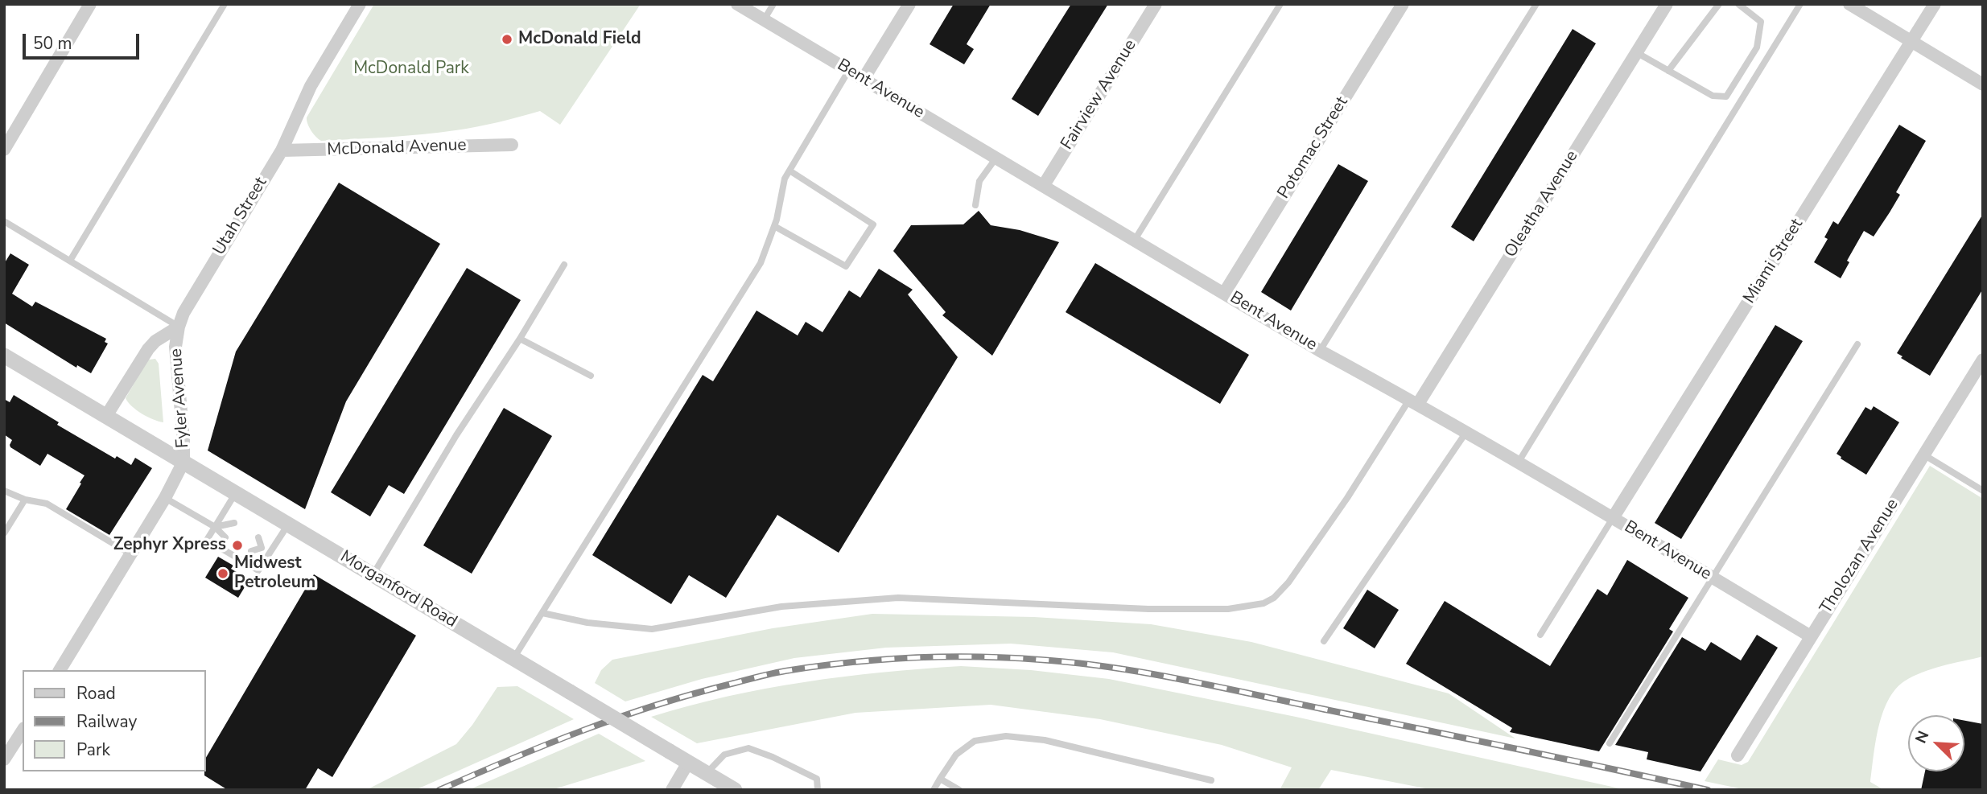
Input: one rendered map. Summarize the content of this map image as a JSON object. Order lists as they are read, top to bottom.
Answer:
{
  "streets": {
    "street": [
      "Bent Avenue",
      "Fairview Avenue",
      "McDonald Avenue",
      "Potomac Street",
      "Oleatha Avenue",
      "Utah Street",
      "Miami Street",
      "Fyler Avenue",
      "Tholozan Avenue",
      "Morganford Road"
    ]
  },
  "crossings": [
    ["Bent Avenue", "Fairview Avenue"],
    ["Bent Avenue", "Potomac Street"],
    ["Bent Avenue", "Oleatha Avenue"],
    ["Bent Avenue", "Miami Street"],
    ["Bent Avenue", "Tholozan Avenue"],
    ["McDonald Avenue", "Utah Street"],
    ["Utah Street", "Fyler Avenue"],
    ["Fyler Avenue", "Morganford Road"]
  ],
  "parks": ["McDonald Park"],
  "places": ["McDonald Field", "Zephyr Xpress", "Midwest Petroleum"],
  "legend": ["Road", "Railway", "Park"],
  "scale_bar": "50 m",
  "north": "top left"
}
